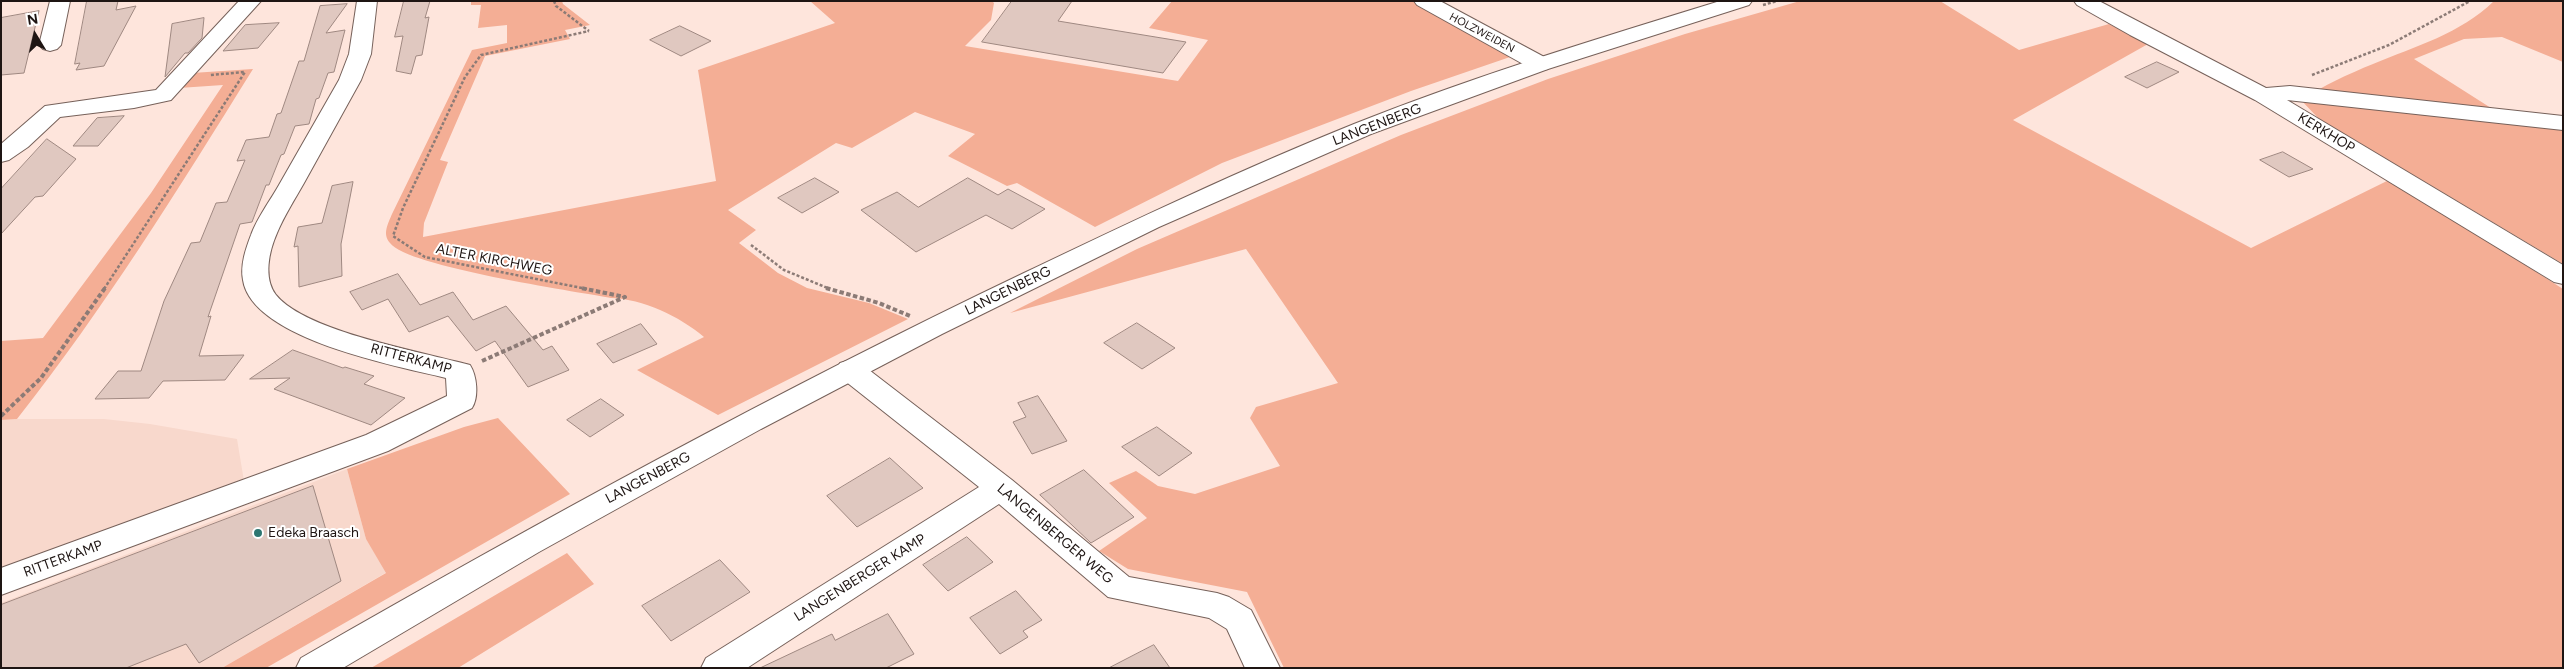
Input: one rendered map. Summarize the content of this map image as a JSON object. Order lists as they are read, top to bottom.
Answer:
{
  "streets": {
    "street": [
      "HOLZWEIDEN",
      "LANGENBERG",
      "KERKHOP",
      "RITTERKAMP",
      "LANGENBERGER WEG",
      "LANGENBERGER KAMP"
    ],
    "path": ["ALTER KIRCHWEG"]
  },
  "crossings": [
    ["HOLZWEIDEN", "LANGENBERG"],
    ["LANGENBERG", "LANGENBERGER WEG"],
    ["ALTER KIRCHWEG", "RITTERKAMP"],
    ["LANGENBERGER WEG", "LANGENBERGER KAMP"]
  ],
  "places": ["Edeka Braasch"],
  "north": "top"
}
